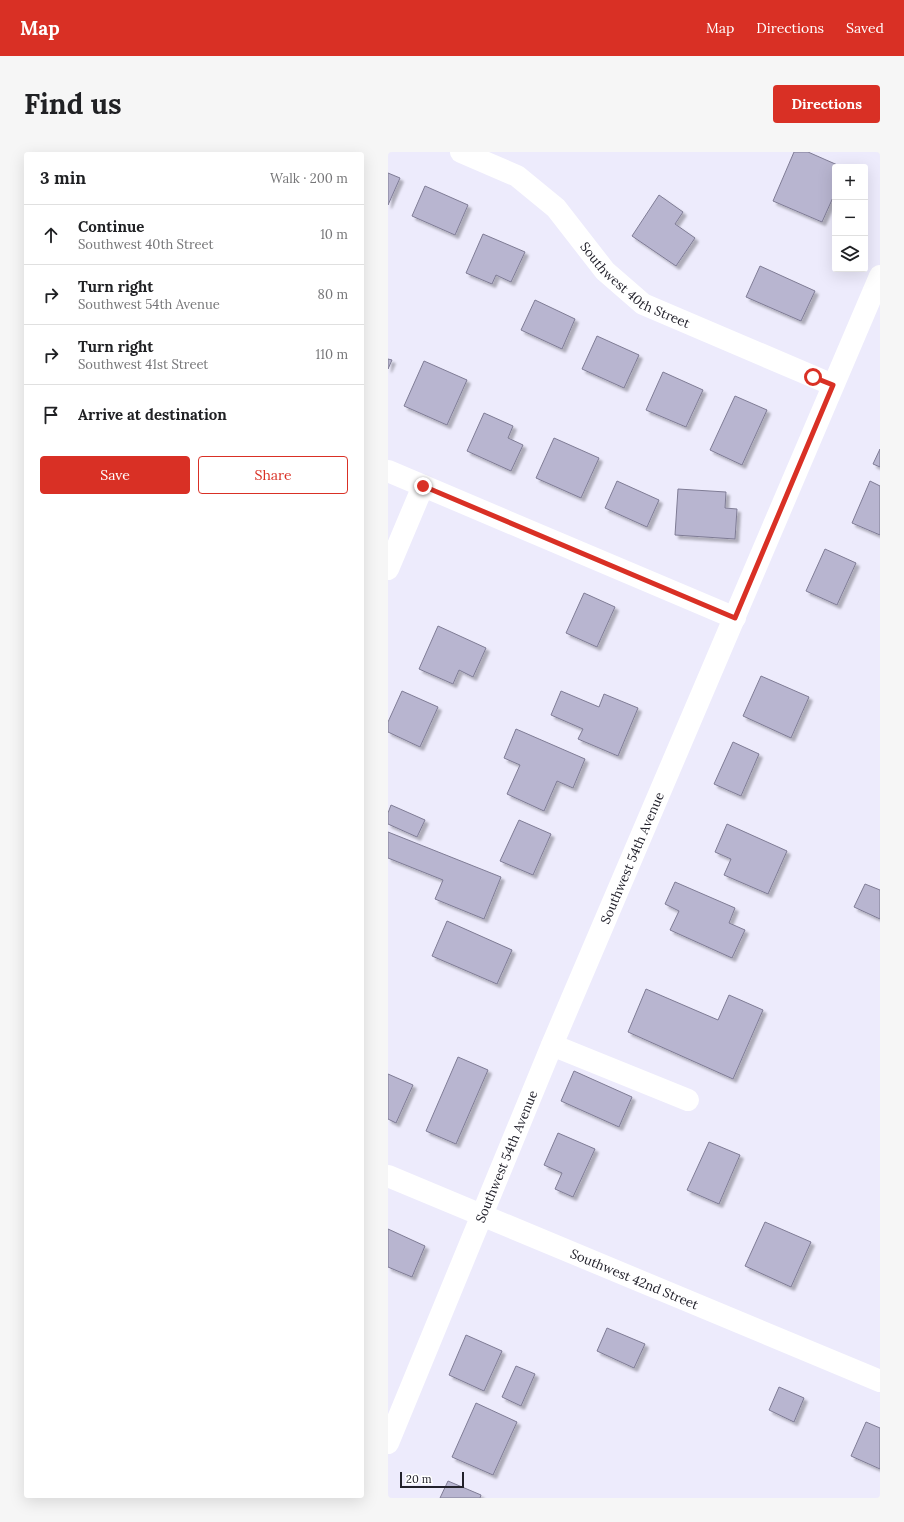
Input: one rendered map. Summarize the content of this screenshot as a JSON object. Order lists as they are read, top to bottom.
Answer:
{
  "streets": {
    "street": ["Southwest 40th Street", "Southwest 54th Avenue", "Southwest 42nd Street"]
  },
  "crossings": [
    ["Southwest 40th Street", "Southwest 54th Avenue"],
    ["Southwest 54th Avenue", "Southwest 42nd Street"]
  ],
  "scale_bar": "20 m",
  "page": {
    "header": "Map",
    "nav": ["Map", "Directions", "Saved"],
    "buttons": [
      "Directions",
      ["Save", "Share"]
    ],
    "title": "Find us",
    "heading": ["3 min", "Walk · 200 m"],
    "map_buttons": ["+", "−"],
    "list": [
      ["Continue", "Southwest 40th Street", "10 m"],
      ["Turn right", "Southwest 54th Avenue", "80 m"],
      ["Turn right", "Southwest 41st Street", "110 m"],
      "Arrive at destination"
    ],
    "scale": "20 m"
  }
}
